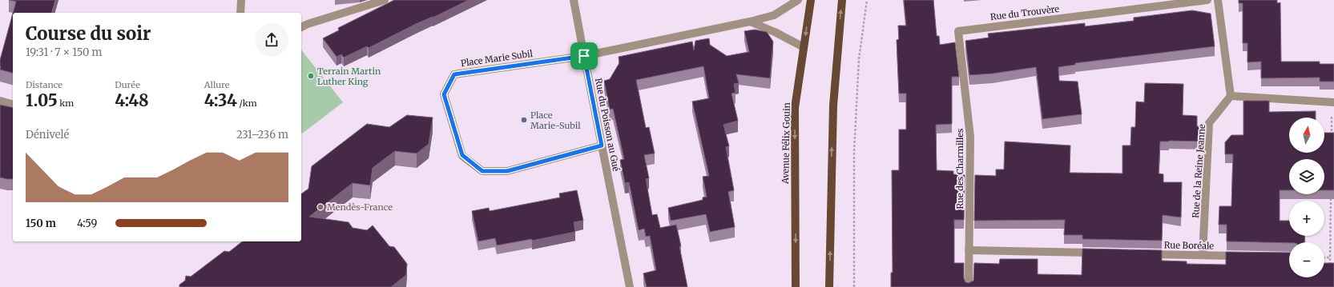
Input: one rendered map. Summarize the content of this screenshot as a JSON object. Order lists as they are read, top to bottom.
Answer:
{
  "streets": {
    "main road": ["Avenue Félix Gouin"],
    "street": [
      "Rue du Trouvère",
      "Place Marie Subil",
      "Rue du Poisson au Gué",
      "Rue des Charmilles",
      "Rue de la Reine Jeanne",
      "Rue Boréale"
    ]
  },
  "crossings": [
    ["Rue du Trouvère", "Rue des Charmilles"],
    ["Place Marie Subil", "Rue du Poisson au Gué"],
    ["Rue de la Reine Jeanne", "Rue Boréale"]
  ],
  "places": ["Terrain Martin Luther King", "Place Marie-Subil", "Mendès-France"],
  "north": "top",
  "page": {
    "heading": ["Course du soir", "19:31 · 7 × 150 m"],
    "stats": [
      ["Distance", "1.05 km"],
      ["Durée", "4:48"],
      ["Allure", "4:34 /km"]
    ],
    "map_buttons": ["+", "−"],
    "chart": ["Dénivelé", "231–236 m"],
    "list": [
      {
        "name": "150 m",
        "note": "4:59"
      }
    ]
  }
}
